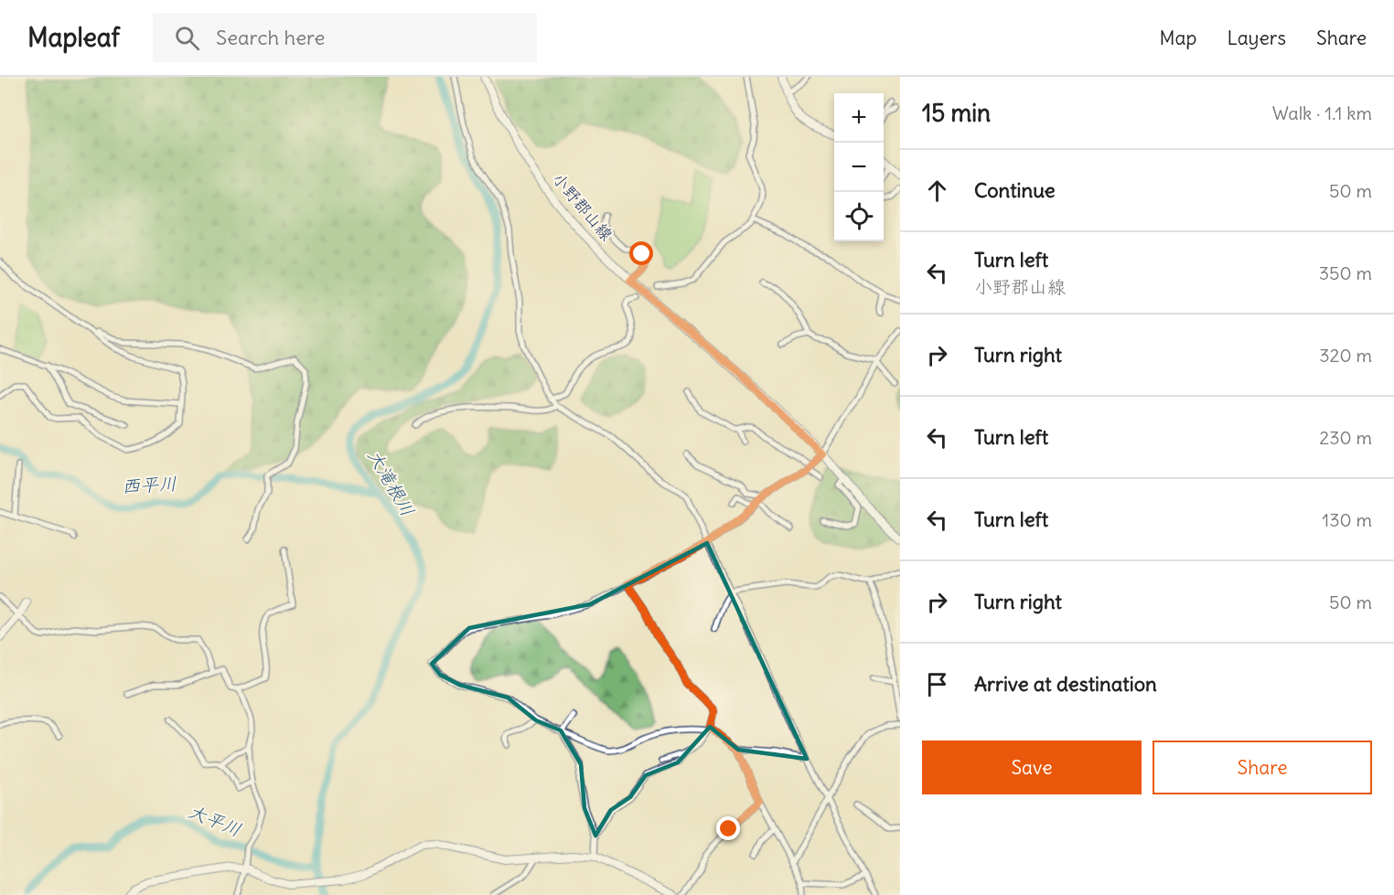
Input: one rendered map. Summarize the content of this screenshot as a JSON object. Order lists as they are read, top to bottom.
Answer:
{
  "streets": {
    "main road": ["小野郡山線"]
  },
  "water": ["大滝根川", "西平川", "大平川"],
  "page": {
    "header": "Mapleaf",
    "search": "Search here",
    "nav": ["Map", "Layers", "Share"],
    "heading": ["15 min", "Walk · 1.1 km"],
    "map_buttons": ["+", "−"],
    "list": [
      ["Continue", "50 m"],
      ["Turn left", "小野郡山線", "350 m"],
      ["Turn right", "320 m"],
      ["Turn left", "230 m"],
      ["Turn left", "130 m"],
      ["Turn right", "50 m"],
      "Arrive at destination"
    ],
    "buttons": ["Save", "Share"]
  }
}
